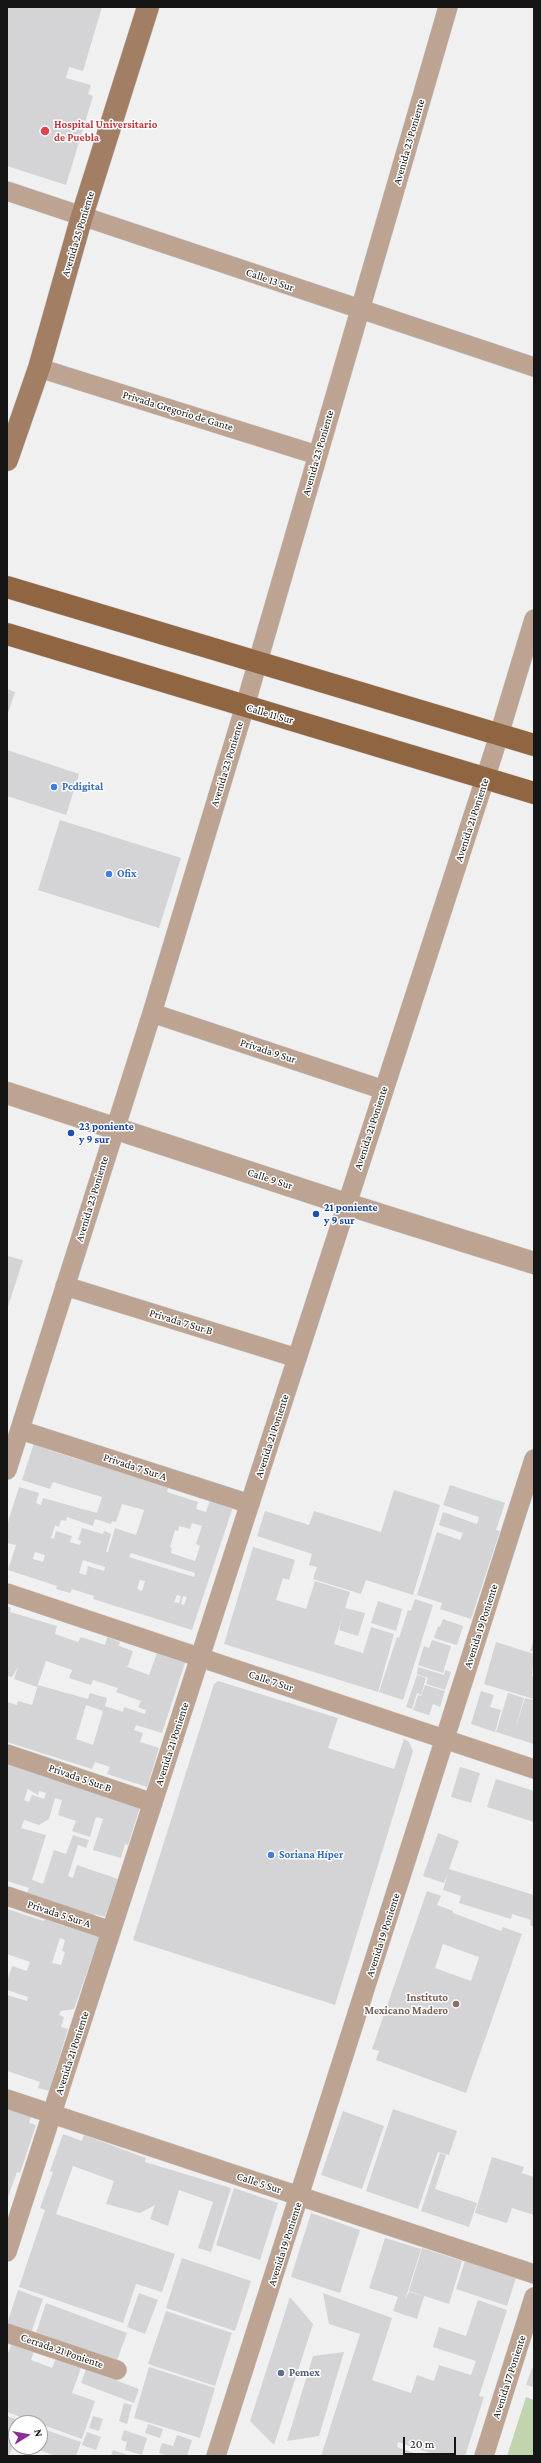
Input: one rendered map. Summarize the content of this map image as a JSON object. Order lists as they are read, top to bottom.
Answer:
{
  "streets": {
    "main road": ["Avenida 25 Poniente", "Calle 11 Sur"],
    "street": [
      "Avenida 23 Poniente",
      "Calle 13 Sur",
      "Privada Gregorio de Gante",
      "Avenida 21 Poniente",
      "Privada 9 Sur",
      "Calle 9 Sur",
      "Privada 7 Sur B",
      "Privada 7 Sur A",
      "Avenida 19 Poniente",
      "Calle 7 Sur",
      "Privada 5 Sur B",
      "Privada 5 Sur A",
      "Calle 5 Sur",
      "Cerrada 21 Poniente",
      "Avenida 17 Poniente"
    ]
  },
  "crossings": [
    ["Avenida 23 Poniente", "Calle 13 Sur"],
    ["Avenida 23 Poniente", "Privada Gregorio de Gante"],
    ["Avenida 23 Poniente", "Calle 11 Sur"],
    ["Avenida 23 Poniente", "Privada 9 Sur"],
    ["Avenida 23 Poniente", "Calle 9 Sur"],
    ["Avenida 23 Poniente", "Privada 7 Sur B"],
    ["Avenida 23 Poniente", "Privada 7 Sur A"],
    ["Avenida 25 Poniente", "Calle 13 Sur"],
    ["Avenida 25 Poniente", "Privada Gregorio de Gante"],
    ["Calle 11 Sur", "Avenida 21 Poniente"],
    ["Avenida 21 Poniente", "Privada 9 Sur"],
    ["Avenida 21 Poniente", "Calle 9 Sur"],
    ["Avenida 21 Poniente", "Privada 7 Sur B"],
    ["Avenida 21 Poniente", "Privada 7 Sur A"],
    ["Avenida 21 Poniente", "Calle 7 Sur"],
    ["Avenida 21 Poniente", "Privada 5 Sur B"],
    ["Avenida 21 Poniente", "Privada 5 Sur A"],
    ["Avenida 21 Poniente", "Calle 5 Sur"],
    ["Avenida 19 Poniente", "Calle 7 Sur"],
    ["Avenida 19 Poniente", "Calle 5 Sur"]
  ],
  "places": [
    "Hospital Universitario de Puebla",
    "Pcdigital",
    "Ofix",
    "23 poniente y 9 sur",
    "21 poniente y 9 sur",
    "Soriana Híper",
    "Instituto Mexicano Madero",
    "Pemex"
  ],
  "scale_bar": "20 m",
  "north": "right"
}
